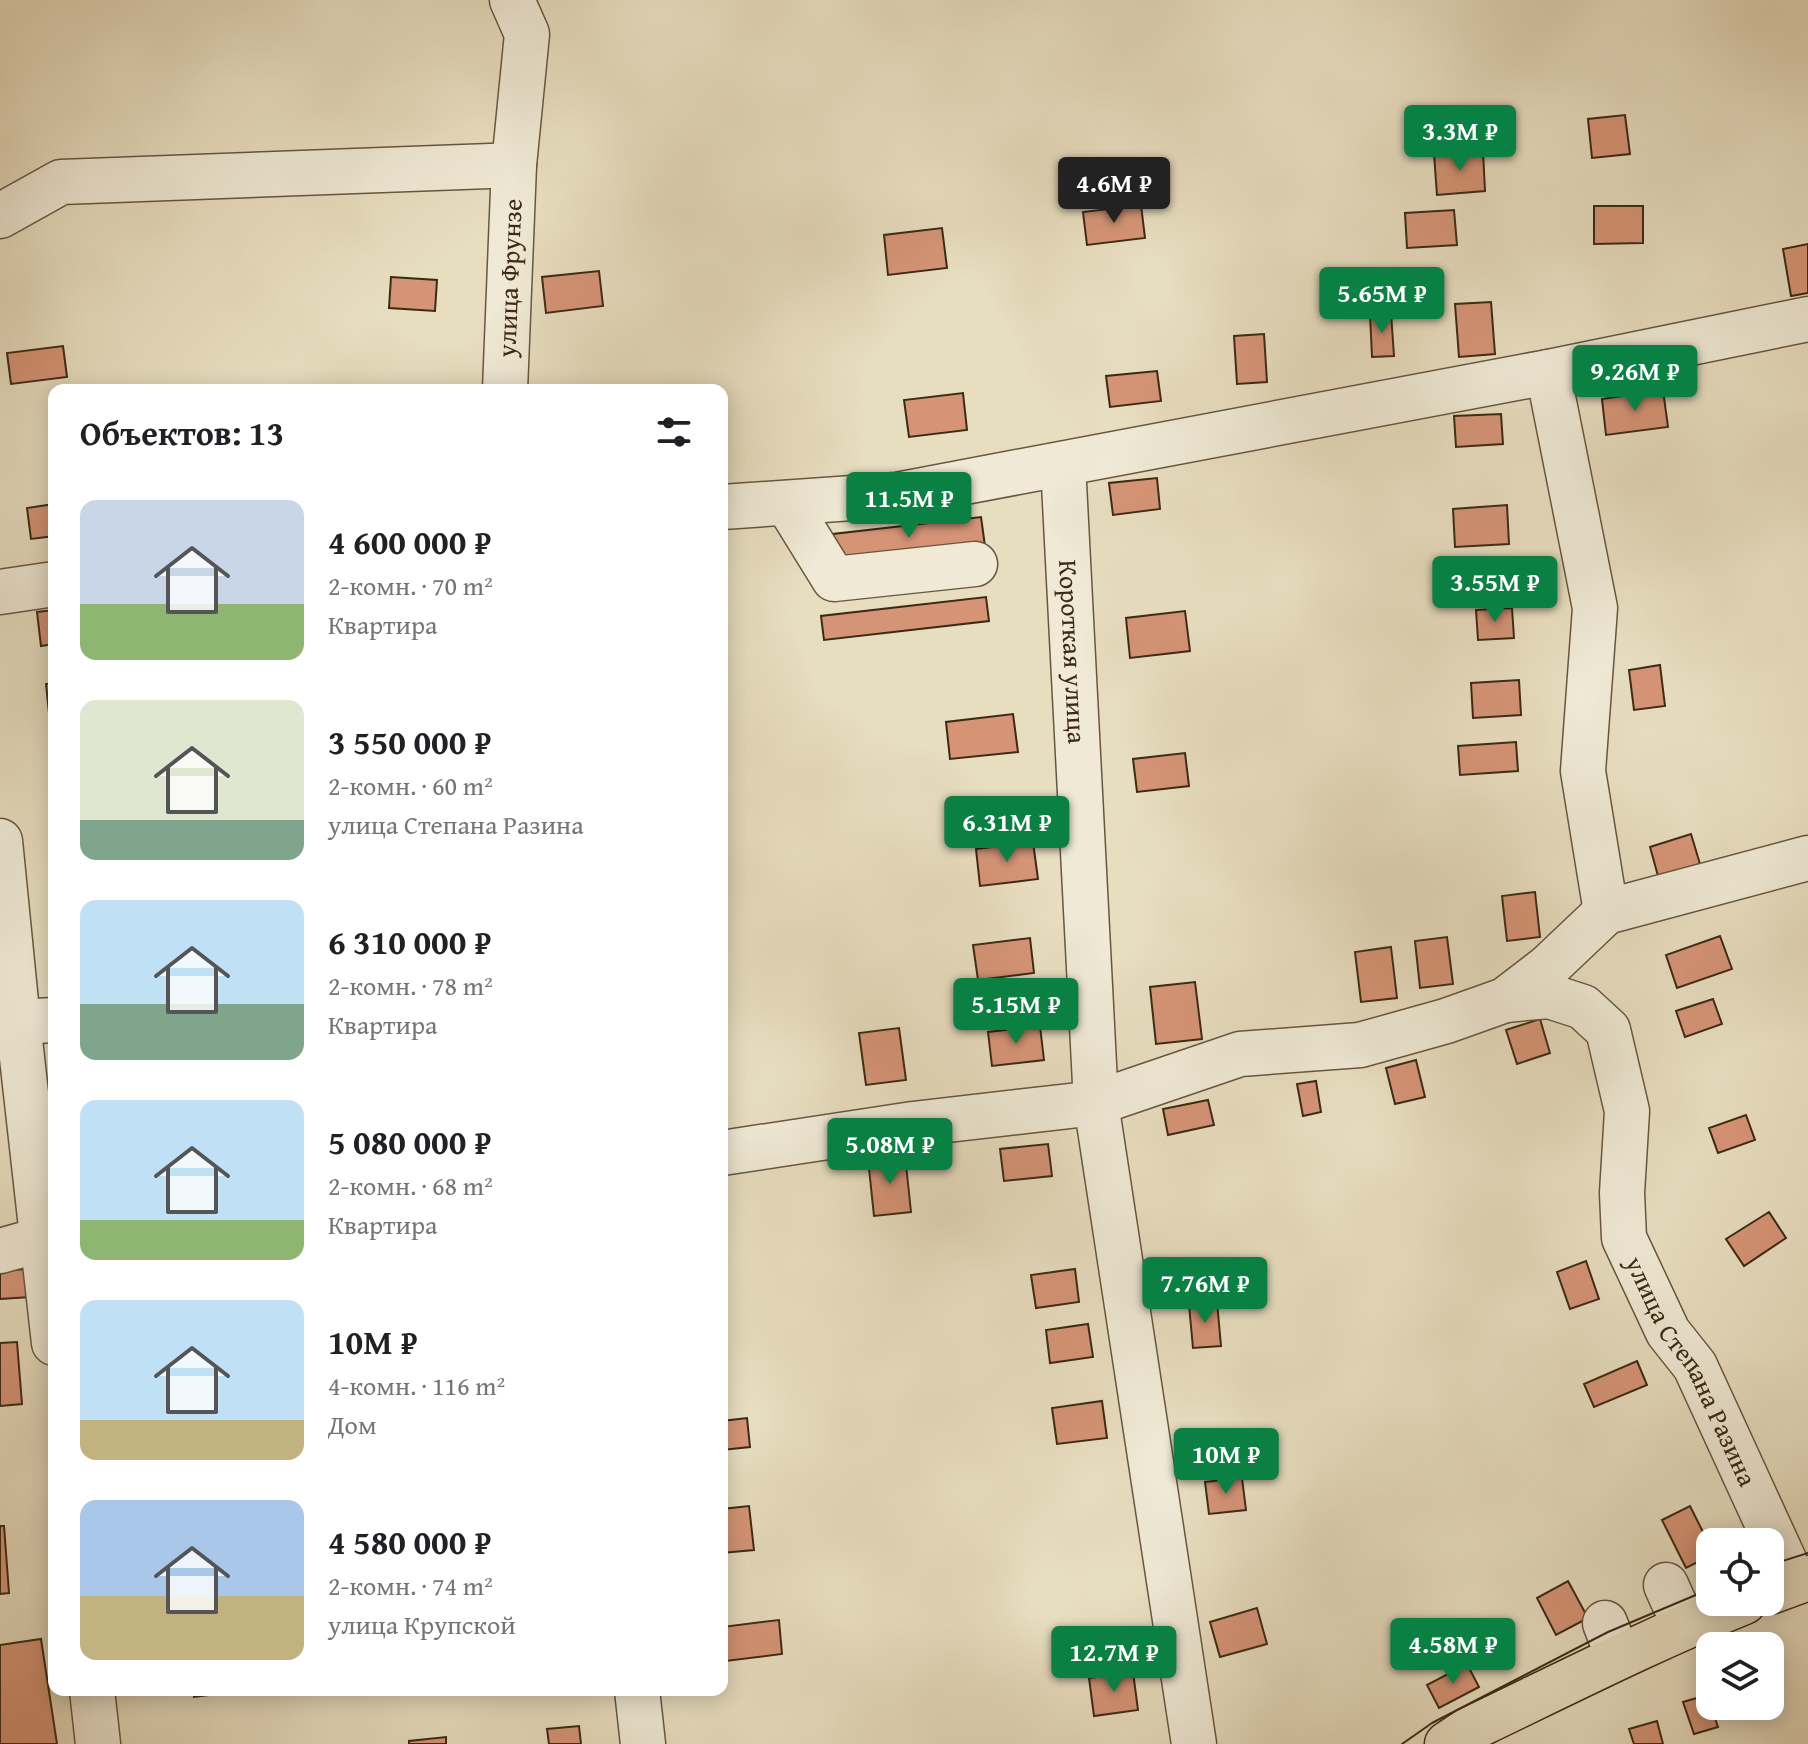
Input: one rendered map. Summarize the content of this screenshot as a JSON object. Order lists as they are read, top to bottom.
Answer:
{
  "streets": {
    "street": ["улица Фрунзе", "Короткая улица", "улица Степана Разина"]
  },
  "page": {
    "price": [
      "3.3M ₽",
      "4.6M ₽",
      "5.65M ₽",
      "9.26M ₽",
      "11.5M ₽",
      "3.55M ₽",
      "6.31M ₽",
      "5.15M ₽",
      "5.08M ₽",
      "7.76M ₽",
      "10M ₽",
      "4.58M ₽",
      "12.7M ₽"
    ],
    "heading": "Объектов: 13",
    "list": [
      {
        "name": "4 600 000 ₽",
        "note": "2-комн. · 70 m² · Квартира"
      },
      {
        "name": "3 550 000 ₽",
        "note": "2-комн. · 60 m² · улица Степана Разина"
      },
      {
        "name": "6 310 000 ₽",
        "note": "2-комн. · 78 m² · Квартира"
      },
      {
        "name": "5 080 000 ₽",
        "note": "2-комн. · 68 m² · Квартира"
      },
      {
        "name": "10M ₽",
        "note": "4-комн. · 116 m² · Дом"
      },
      {
        "name": "4 580 000 ₽",
        "note": "2-комн. · 74 m² · улица Крупской"
      }
    ]
  }
}
